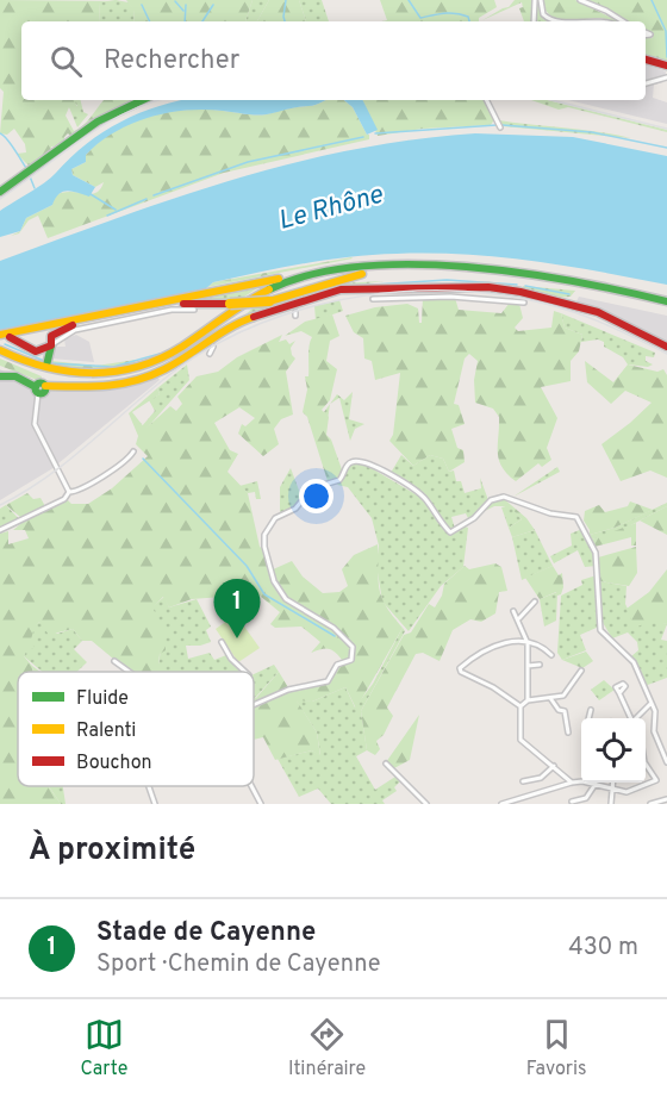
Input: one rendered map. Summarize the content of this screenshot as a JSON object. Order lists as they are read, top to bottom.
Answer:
{
  "water": ["Le Rhône"],
  "legend": ["Fluide", "Ralenti", "Bouchon"],
  "page": {
    "search": "Rechercher",
    "pins": "1",
    "heading": "À proximité",
    "list": [
      {
        "mark": "1",
        "name": "Stade de Cayenne",
        "note": "Sport · Chemin de Cayenne",
        "value": "430 m"
      }
    ],
    "nav": ["Carte", "Itinéraire", "Favoris"]
  }
}
